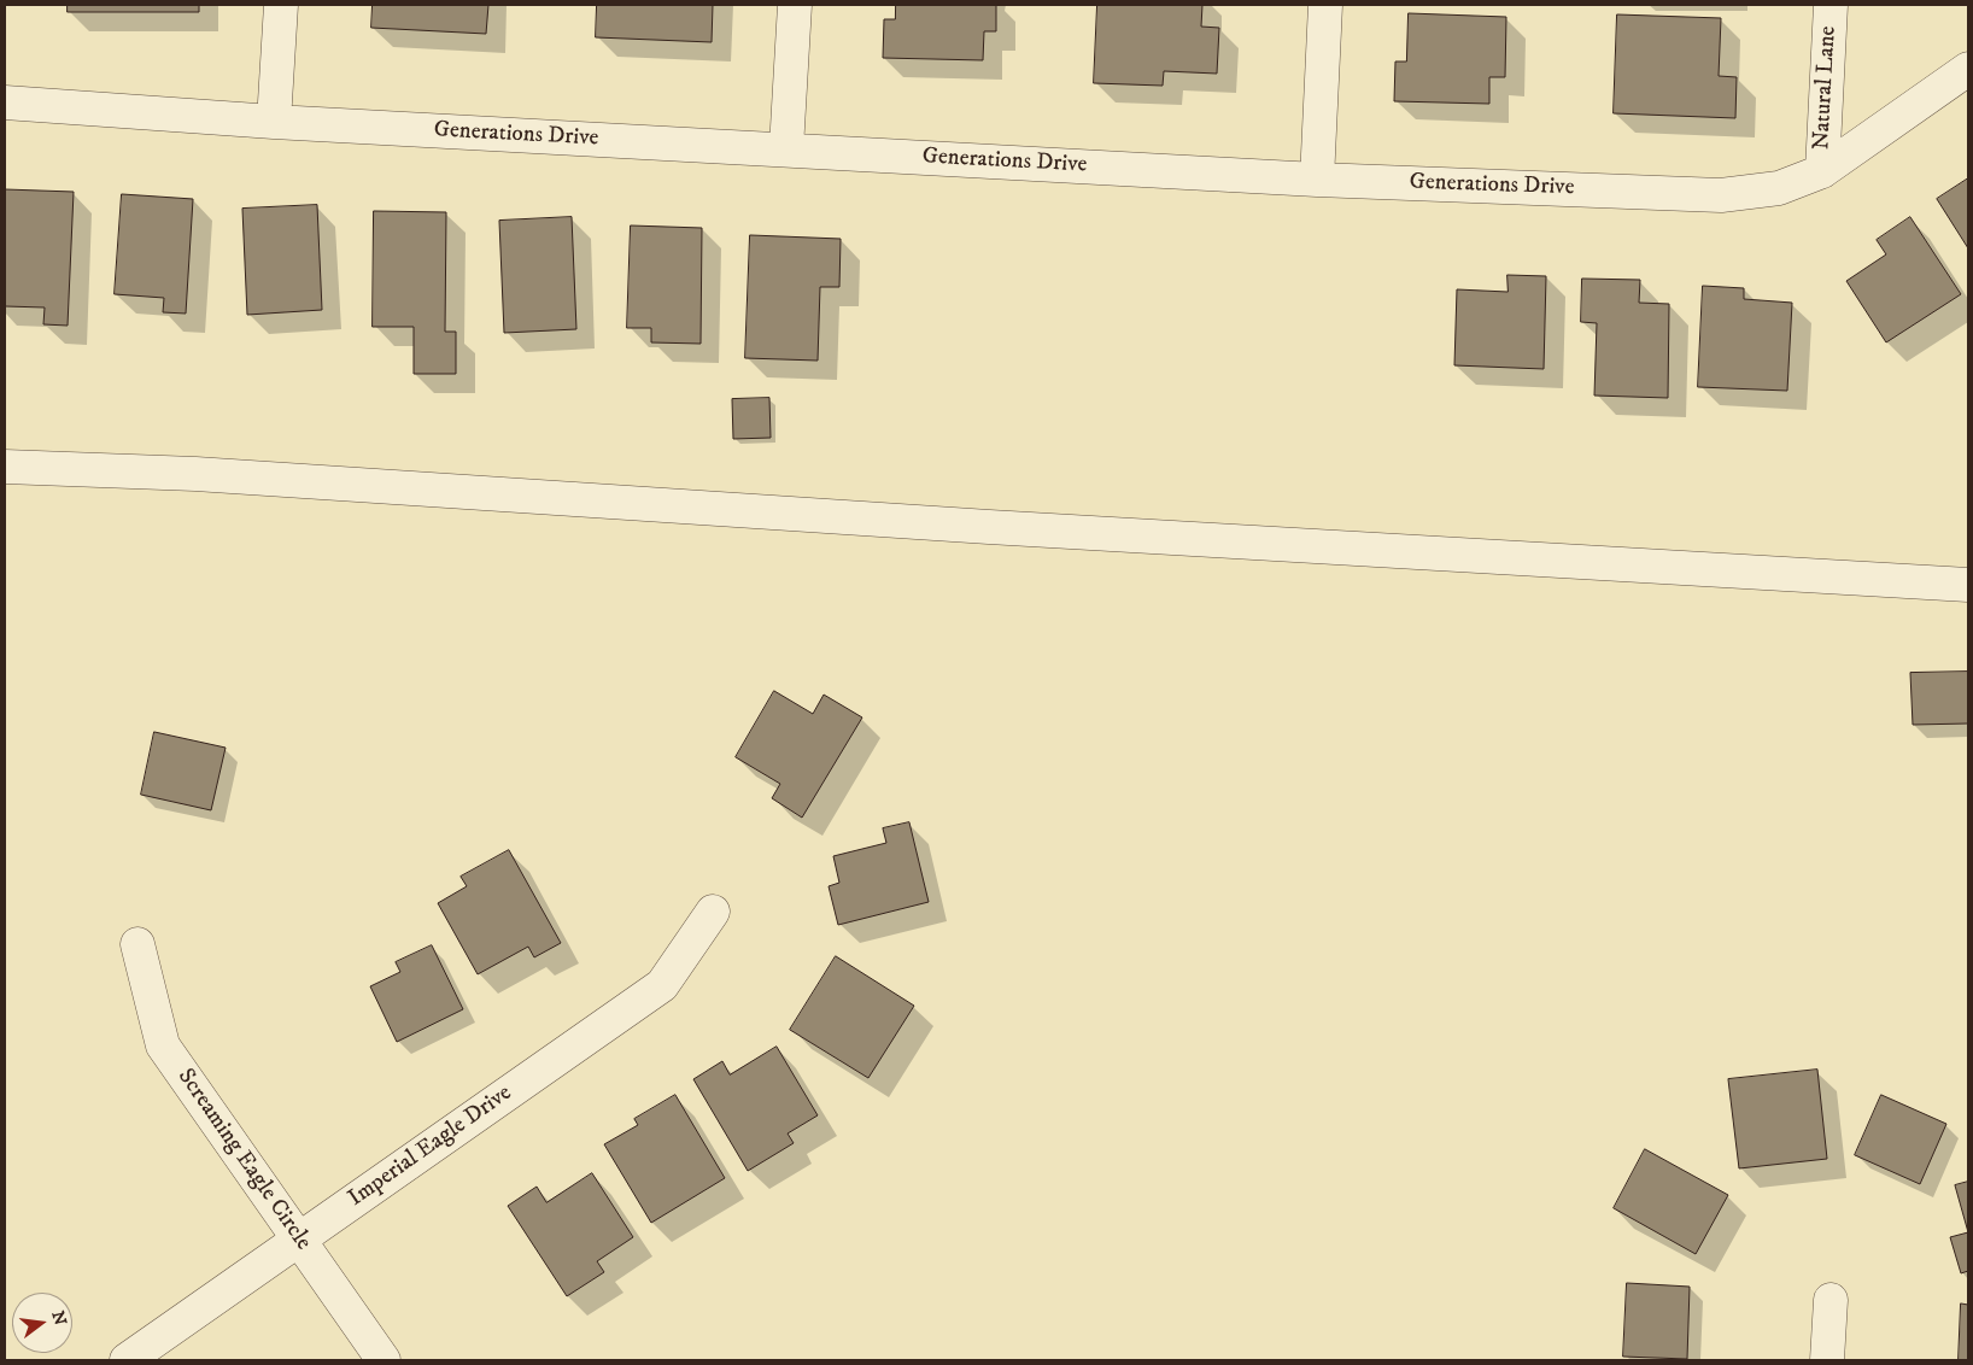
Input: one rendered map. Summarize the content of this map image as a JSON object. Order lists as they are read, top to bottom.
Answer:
{
  "streets": {
    "street": [
      "Natural Lane",
      "Generations Drive",
      "Imperial Eagle Drive",
      "Screaming Eagle Circle"
    ]
  },
  "crossings": [
    ["Natural Lane", "Generations Drive"],
    ["Imperial Eagle Drive", "Screaming Eagle Circle"]
  ],
  "north": "right"
}
